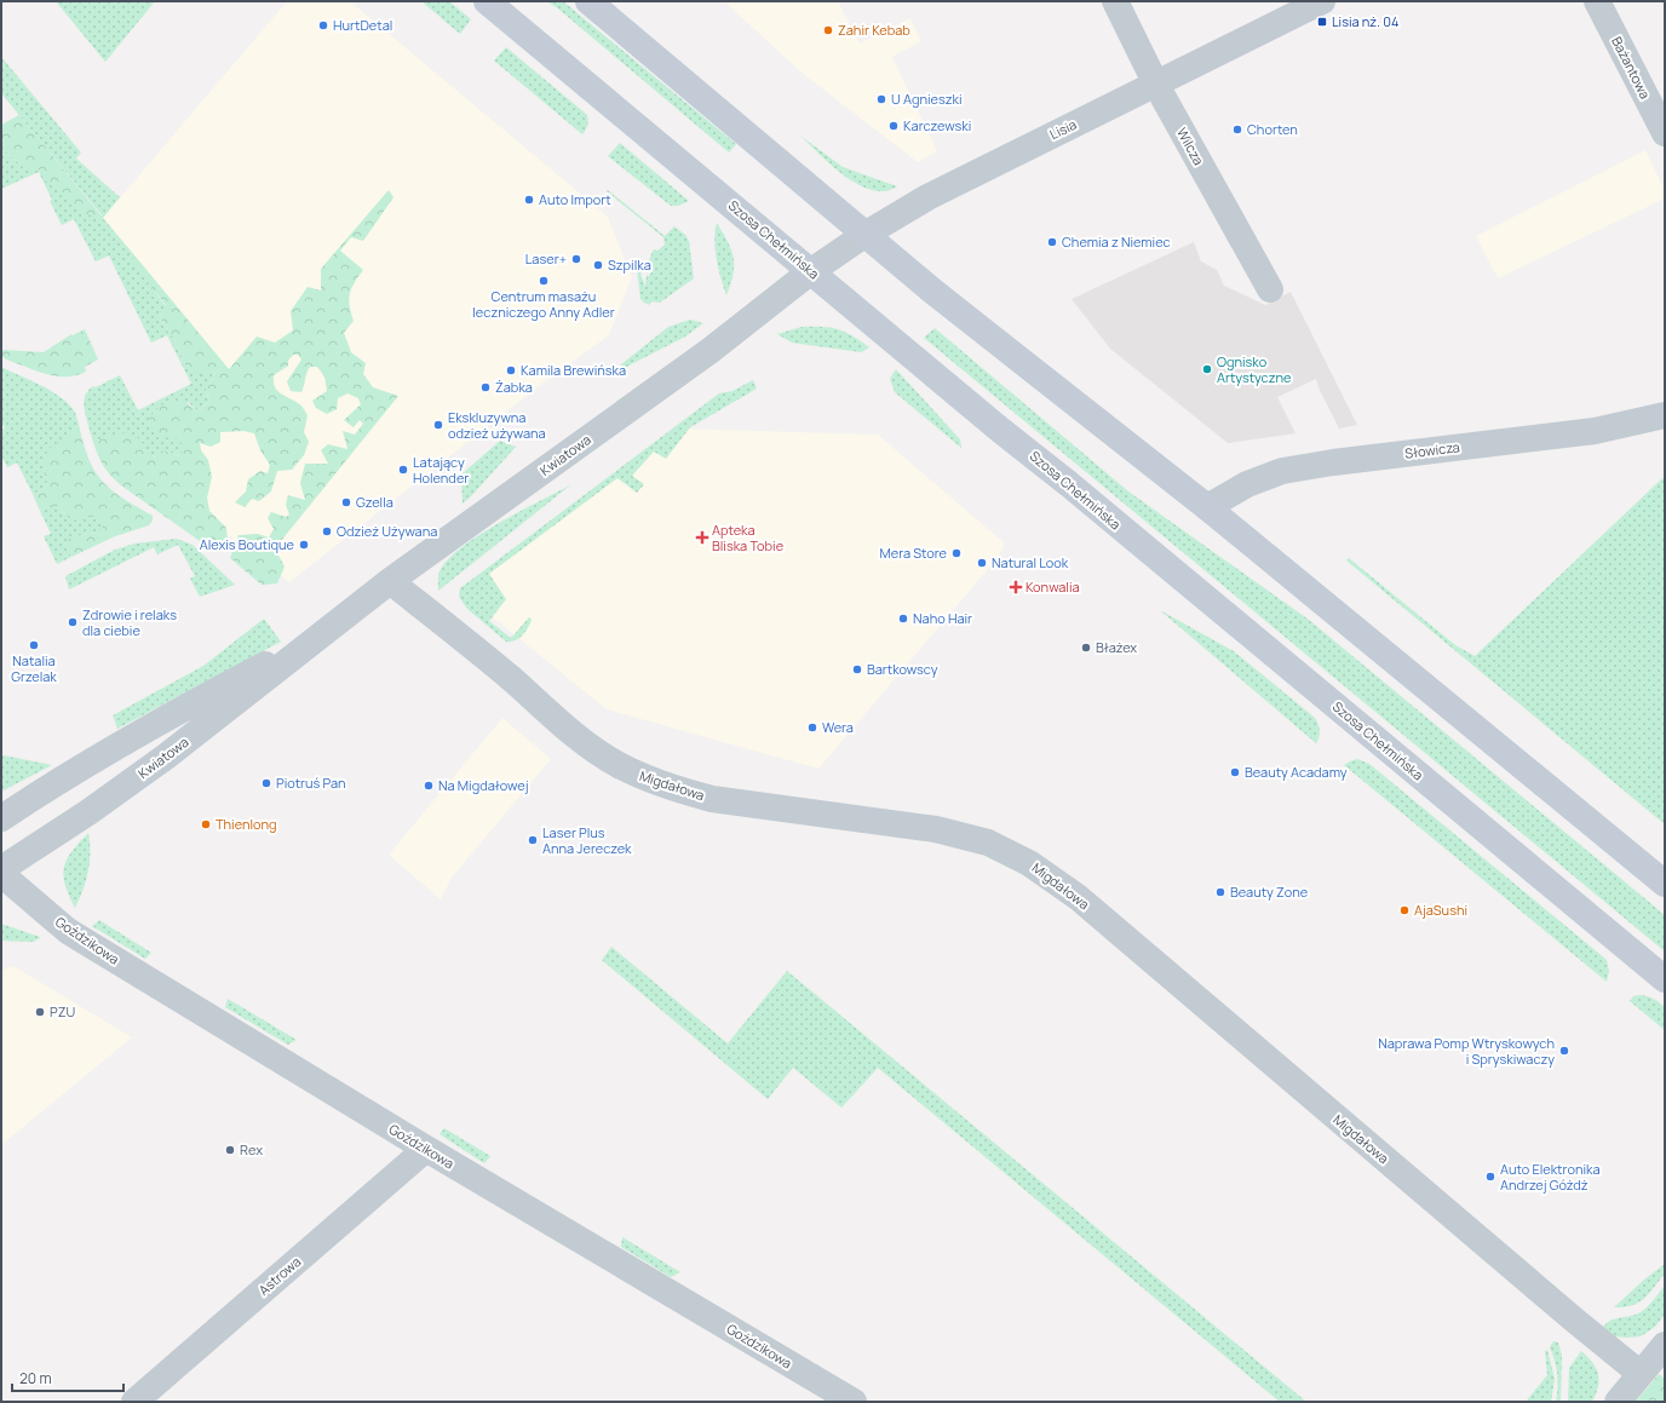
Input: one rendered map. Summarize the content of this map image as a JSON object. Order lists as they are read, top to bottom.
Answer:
{
  "streets": {
    "main road": ["Szosa Chełmińska"],
    "street": [
      "Bażantowa",
      "Lisia",
      "Wilcza",
      "Słowicza",
      "Kwiatowa",
      "Migdałowa",
      "Goździkowa",
      "Astrowa"
    ]
  },
  "crossings": [
    ["Lisia", "Wilcza"],
    ["Lisia", "Szosa Chełmińska"],
    ["Lisia", "Kwiatowa"],
    ["Szosa Chełmińska", "Kwiatowa"],
    ["Kwiatowa", "Migdałowa"],
    ["Goździkowa", "Astrowa"]
  ],
  "places": {
    "transit": ["Lisia nż. 04"],
    "other": [
      "HurtDetal",
      "Zahir Kebab",
      "U Agnieszki",
      "Karczewski",
      "Chorten",
      "Auto Import",
      "Chemia z Niemiec",
      "Laser+",
      "Szpilka",
      "Centrum masażu leczniczego Anny Adler",
      "Ognisko Artystyczne",
      "Kamila Brewińska",
      "Żabka",
      "Ekskluzywna odzież używana",
      "Latający Holender",
      "Gzella",
      "Odzież Używana",
      "Alexis Boutique",
      "Mera Store",
      "Natural Look",
      "Naho Hair",
      "Zdrowie i relaks dla ciebie",
      "Natalia Grzelak",
      "Błażex",
      "Bartkowscy",
      "Wera",
      "Beauty Acadamy",
      "Piotruś Pan",
      "Na Migdałowej",
      "Thienlong",
      "Laser Plus Anna Jereczek",
      "Beauty Zone",
      "AjaSushi",
      "PZU",
      "Naprawa Pomp Wtryskowych i Spryskiwaczy",
      "Rex",
      "Auto Elektronika Andrzej Góżdż"
    ],
    "health": ["Apteka Bliska Tobie", "Konwalia"]
  },
  "scale_bar": "20 m"
}
